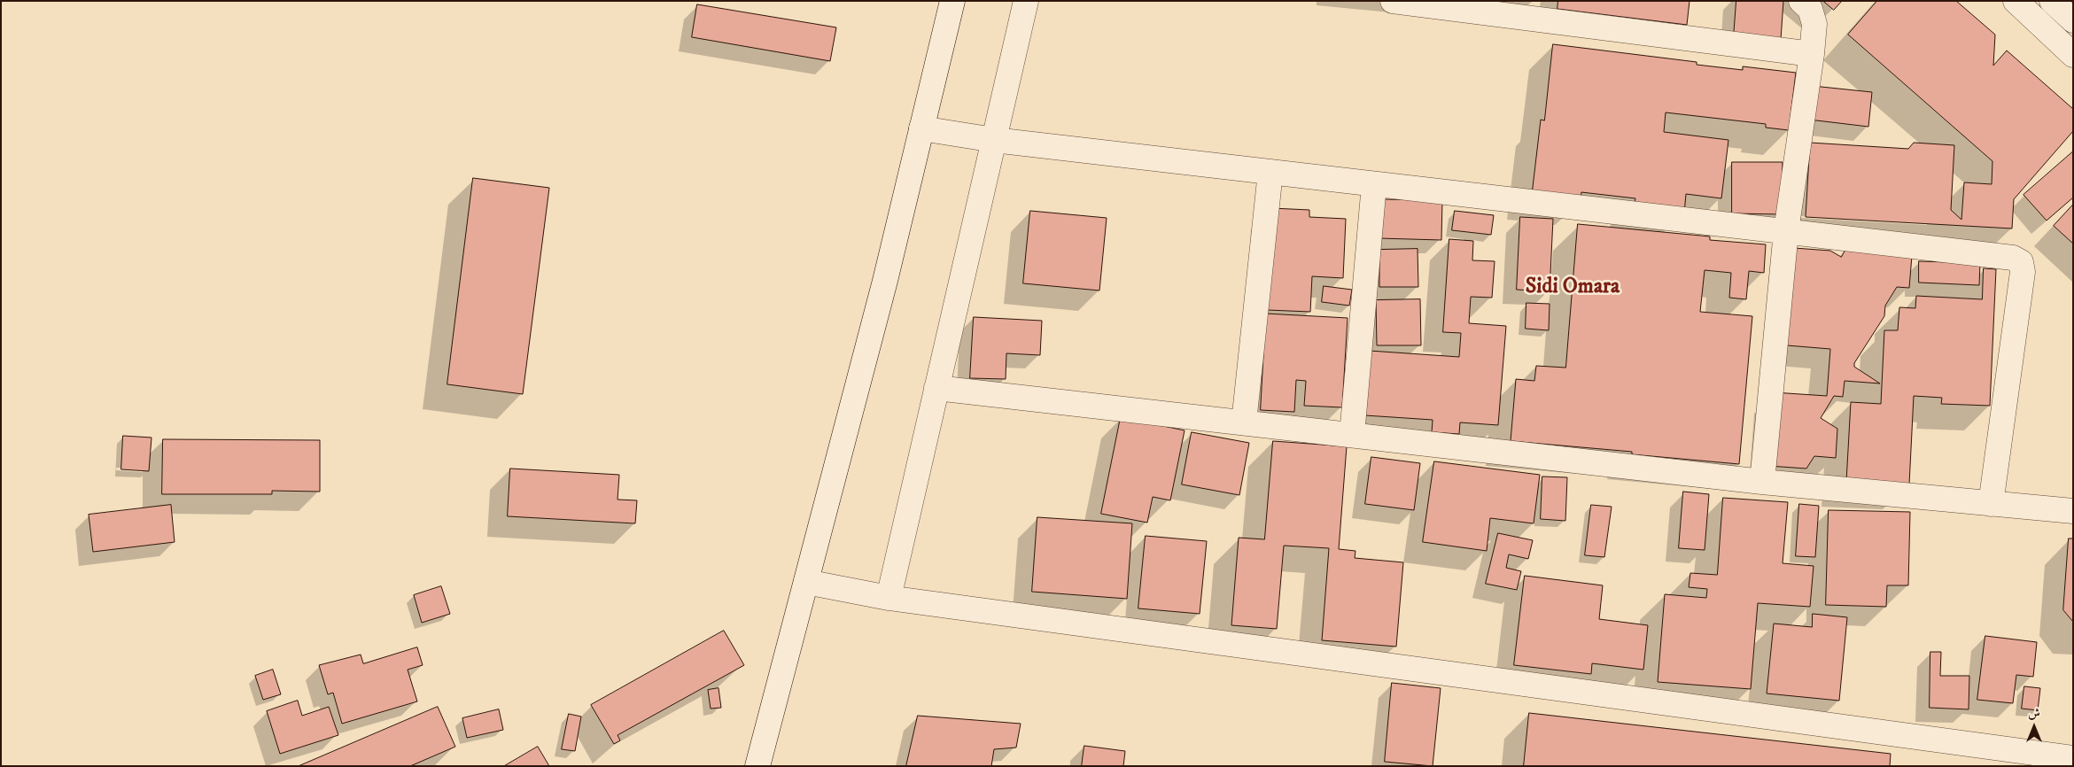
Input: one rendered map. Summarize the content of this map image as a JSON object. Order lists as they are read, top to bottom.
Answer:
{
  "districts": ["Sidi Omara"],
  "north": "top"
}
